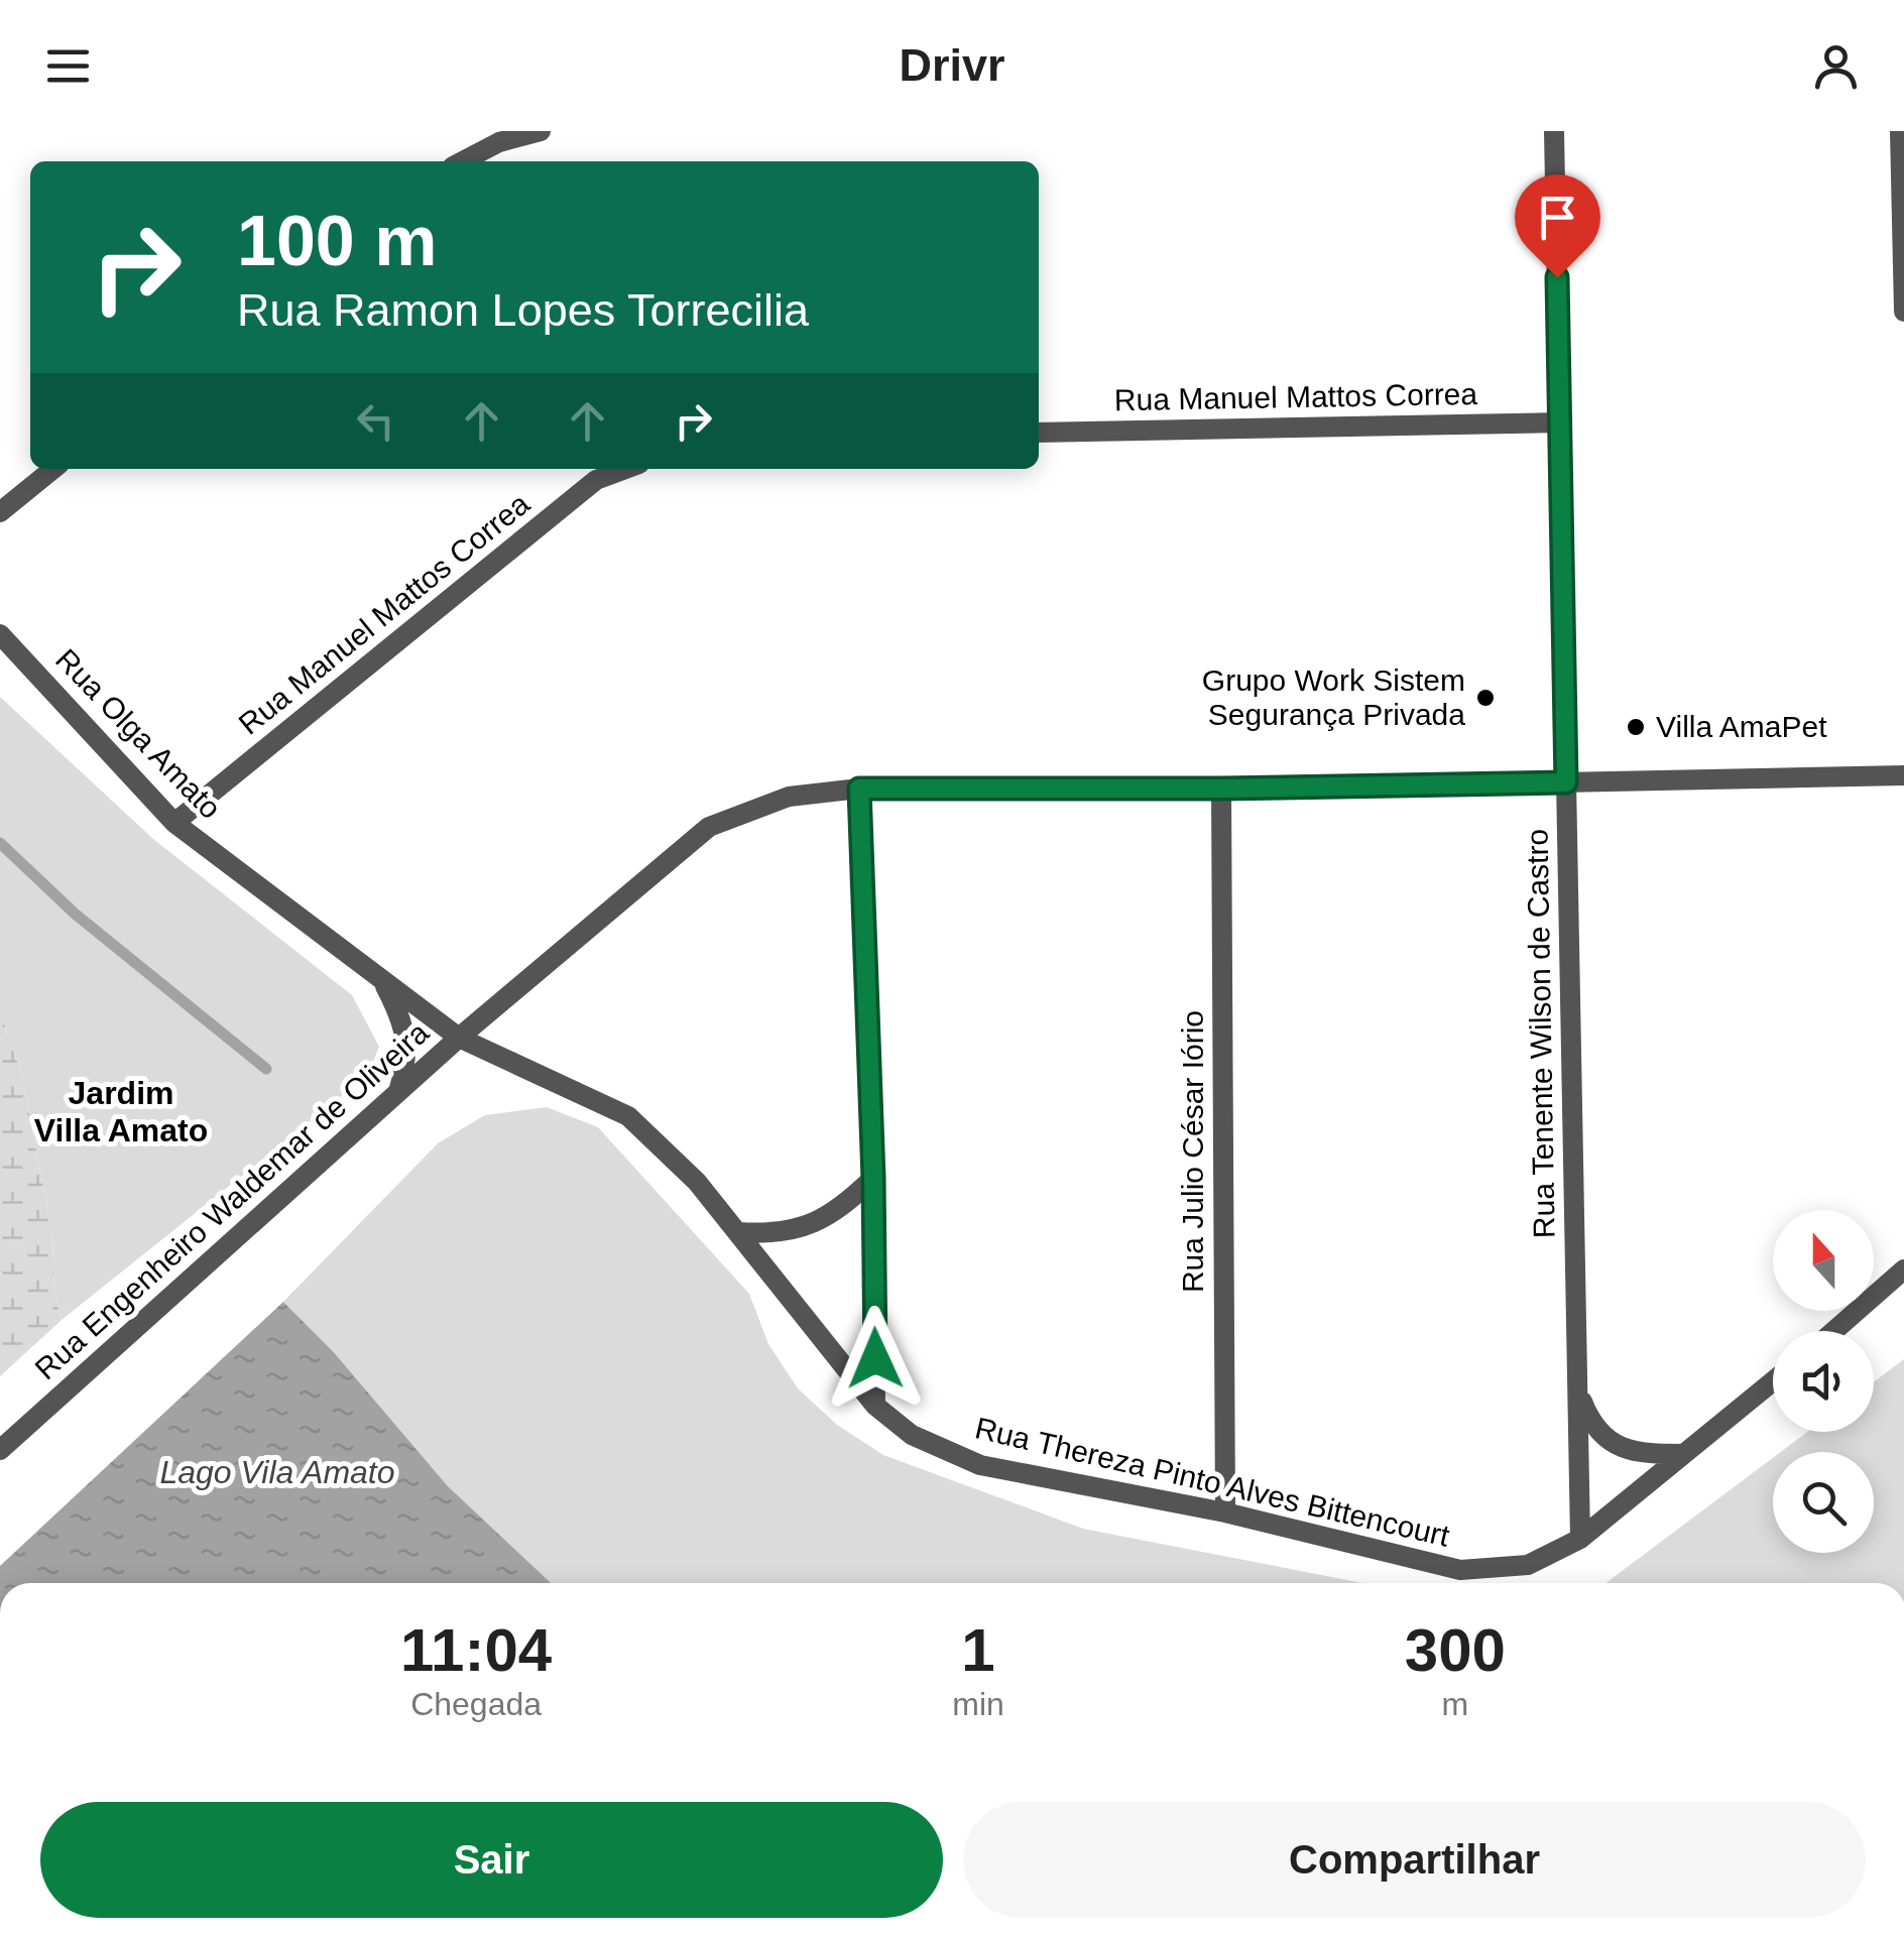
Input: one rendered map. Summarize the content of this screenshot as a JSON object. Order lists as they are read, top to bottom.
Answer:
{
  "streets": {
    "street": [
      "Rua Manuel Mattos Correa",
      "Rua Olga Amato",
      "Rua Tenente Wilson de Castro",
      "Rua Julio César Iório",
      "Rua Engenheiro Waldemar de Oliveira",
      "Rua Thereza Pinto Alves Bittencourt"
    ]
  },
  "crossings": [
    ["Rua Manuel Mattos Correa", "Rua Olga Amato"],
    ["Rua Manuel Mattos Correa", "Rua Tenente Wilson de Castro"],
    ["Rua Olga Amato", "Rua Engenheiro Waldemar de Oliveira"],
    ["Rua Olga Amato", "Rua Thereza Pinto Alves Bittencourt"],
    ["Rua Tenente Wilson de Castro", "Rua Engenheiro Waldemar de Oliveira"],
    ["Rua Tenente Wilson de Castro", "Rua Thereza Pinto Alves Bittencourt"],
    ["Rua Julio César Iório", "Rua Engenheiro Waldemar de Oliveira"],
    ["Rua Julio César Iório", "Rua Thereza Pinto Alves Bittencourt"],
    ["Rua Engenheiro Waldemar de Oliveira", "Rua Thereza Pinto Alves Bittencourt"]
  ],
  "districts": ["Jardim Villa Amato"],
  "water": ["Lago Vila Amato"],
  "places": ["Grupo Work Sistem Segurança Privada", "Villa AmaPet"],
  "north": "top",
  "page": {
    "header": "Drivr",
    "turn": ["100 m", "Rua Ramon Lopes Torrecilia"],
    "eta": [
      "11:04",
      "Chegada",
      "1",
      "min",
      "300",
      "m"
    ],
    "buttons": ["Sair", "Compartilhar"]
  }
}
